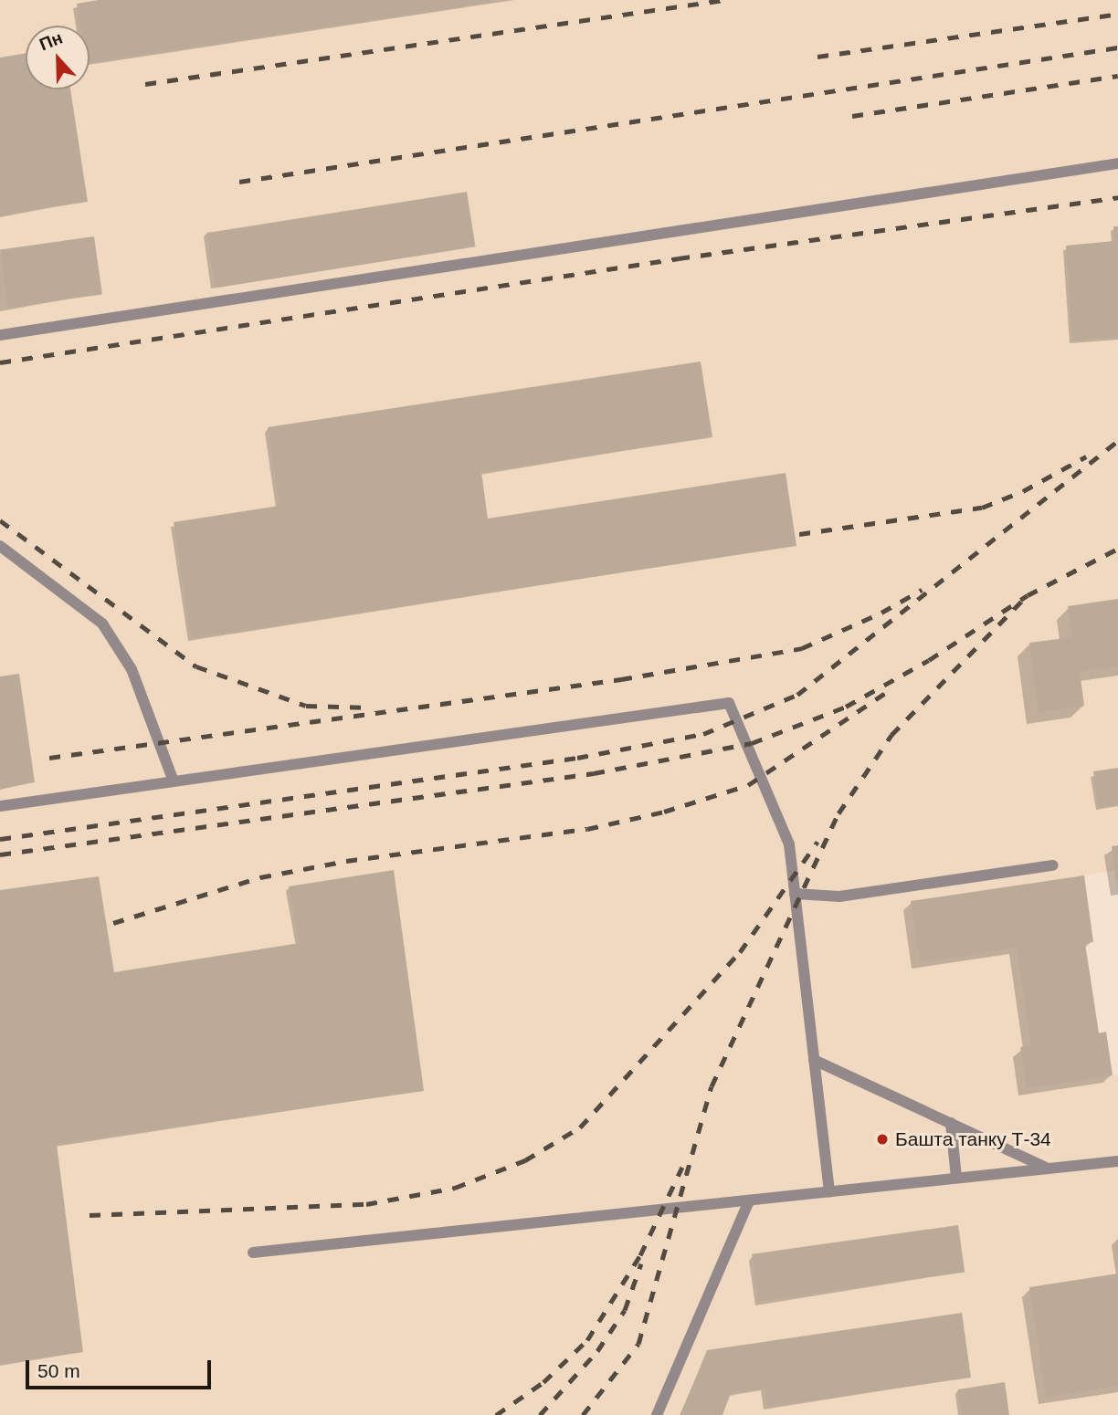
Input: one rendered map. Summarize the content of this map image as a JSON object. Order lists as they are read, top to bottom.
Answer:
{
  "places": ["Башта танку Т-34"],
  "scale_bar": "50 m",
  "north": "top"
}
